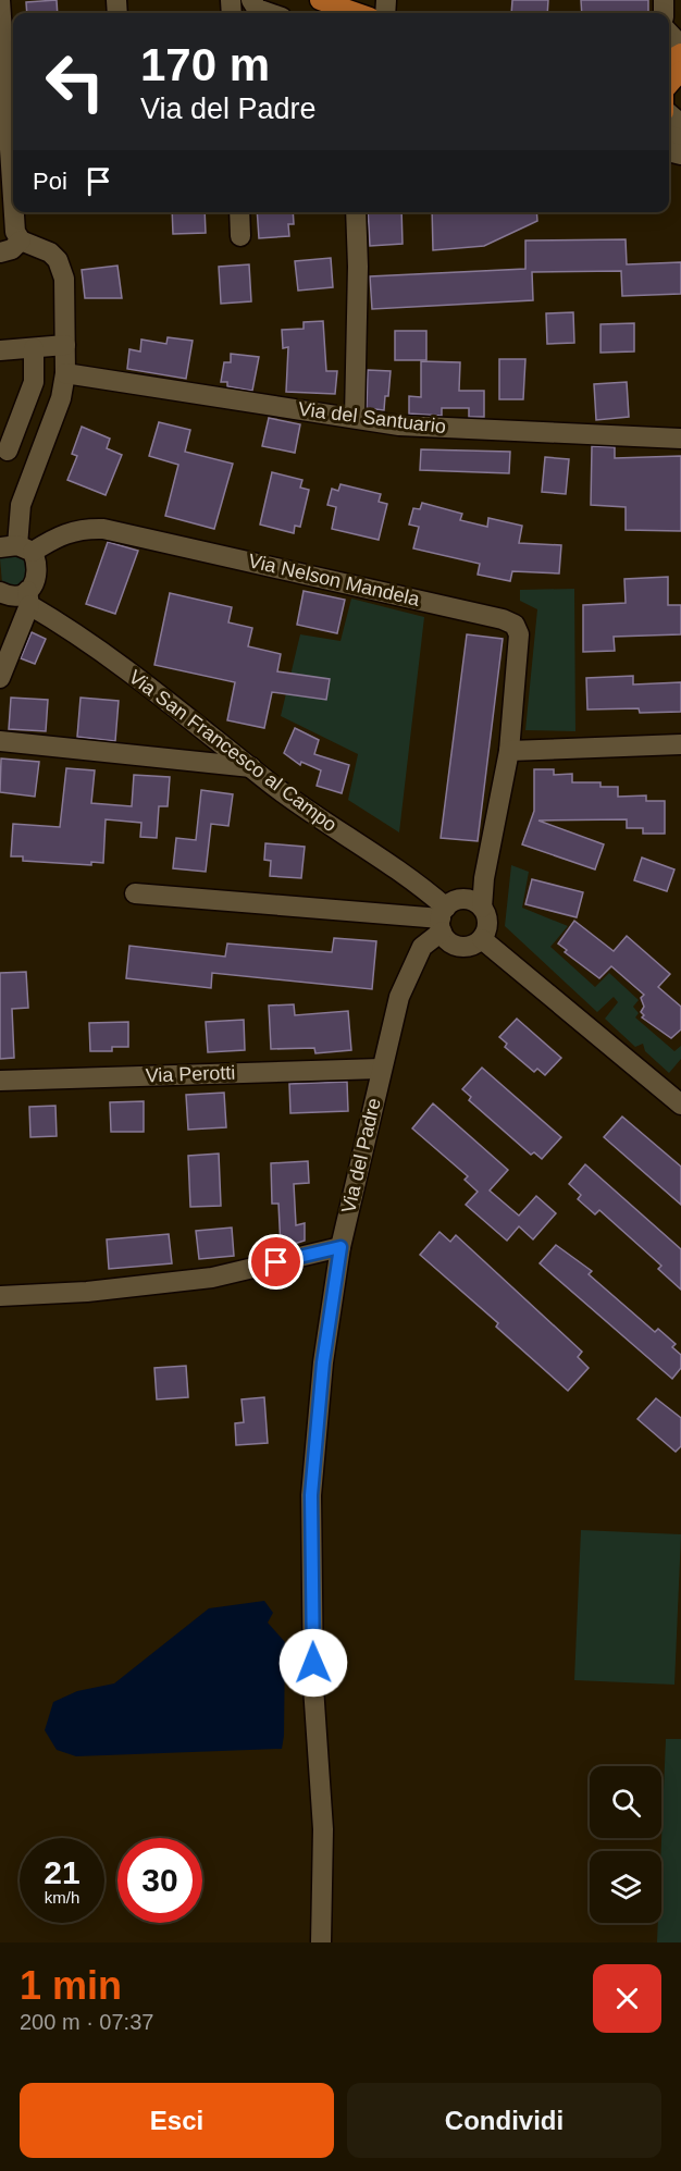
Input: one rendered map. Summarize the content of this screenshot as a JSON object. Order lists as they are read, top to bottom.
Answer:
{
  "streets": {
    "street": [
      "Via del Santuario",
      "Via Nelson Mandela",
      "Via San Francesco al Campo",
      "Via Perotti",
      "Via del Padre"
    ]
  },
  "crossings": [
    ["Via San Francesco al Campo", "Via del Padre"],
    ["Via Perotti", "Via del Padre"]
  ],
  "page": {
    "turn": ["170 m", "Via del Padre"],
    "then": "Poi",
    "speed": "21 km/h",
    "limit": "30",
    "heading": ["1 min", "200 m · 07:37"],
    "buttons": ["Esci", "Condividi"]
  }
}
